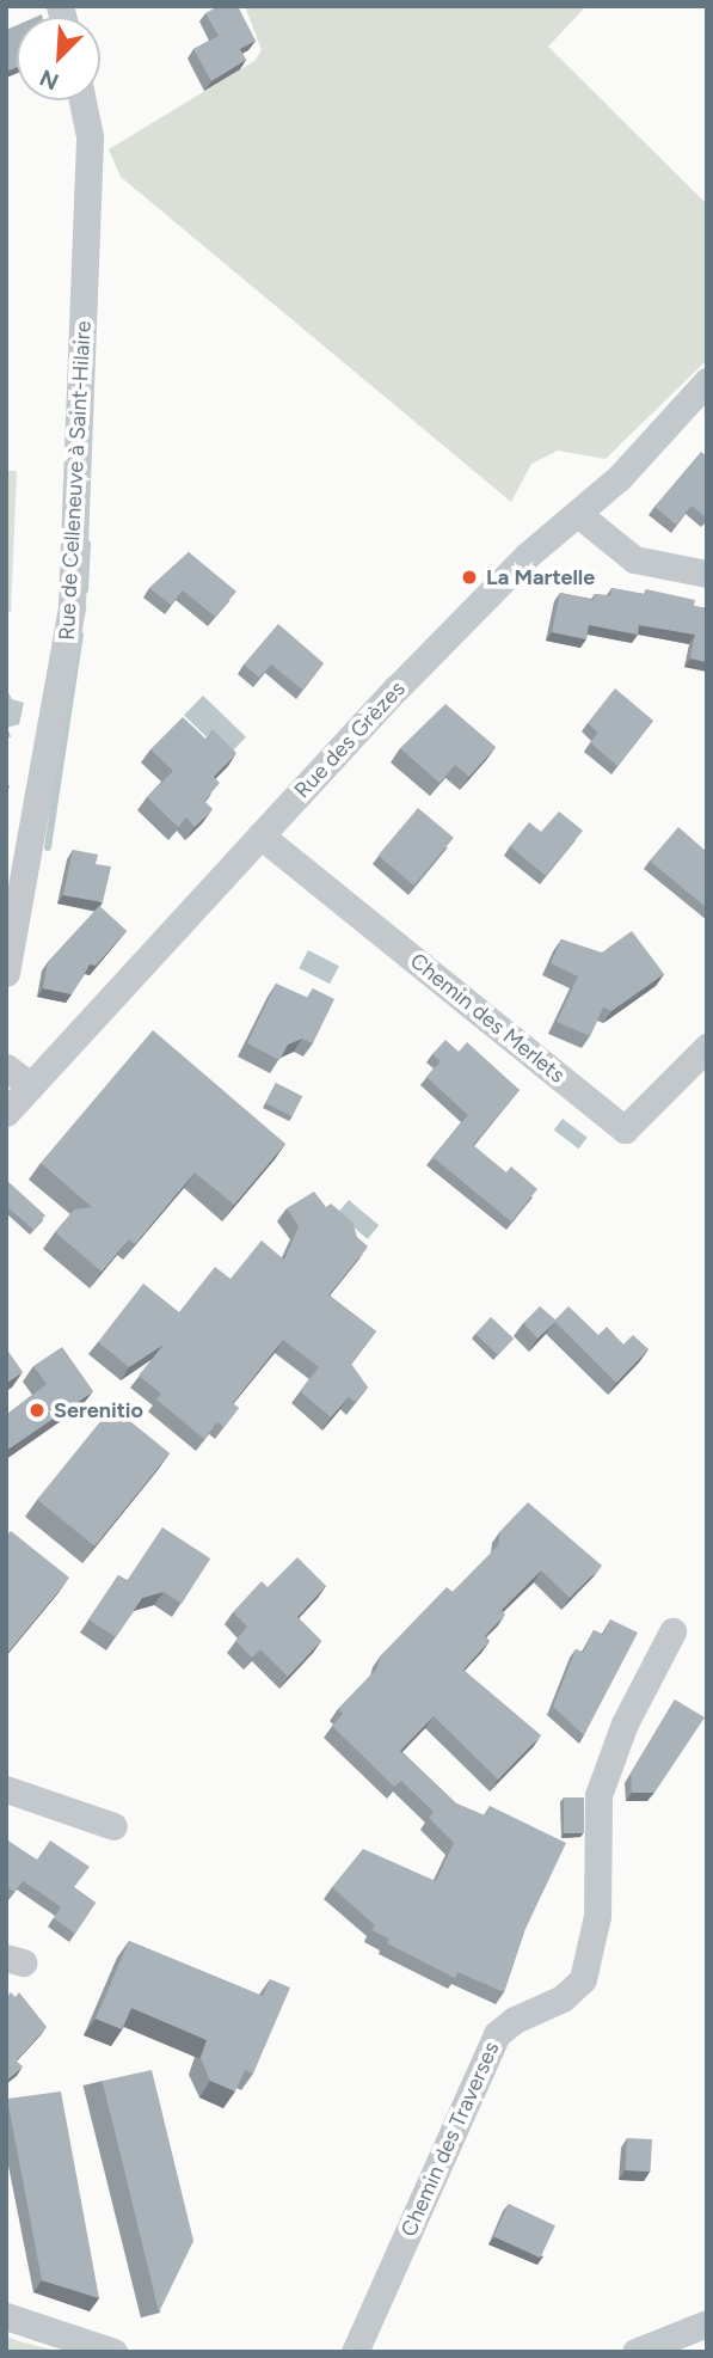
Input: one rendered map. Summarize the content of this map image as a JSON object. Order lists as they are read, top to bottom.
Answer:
{
  "streets": {
    "street": [
      "Rue de Celleneuve à Saint-Hilaire",
      "Rue des Grèzes",
      "Chemin des Merlets",
      "Chemin des Traverses"
    ]
  },
  "crossings": [
    ["Rue des Grèzes", "Chemin des Merlets"]
  ],
  "places": ["La Martelle", "Serenitio"],
  "north": "bottom left"
}
